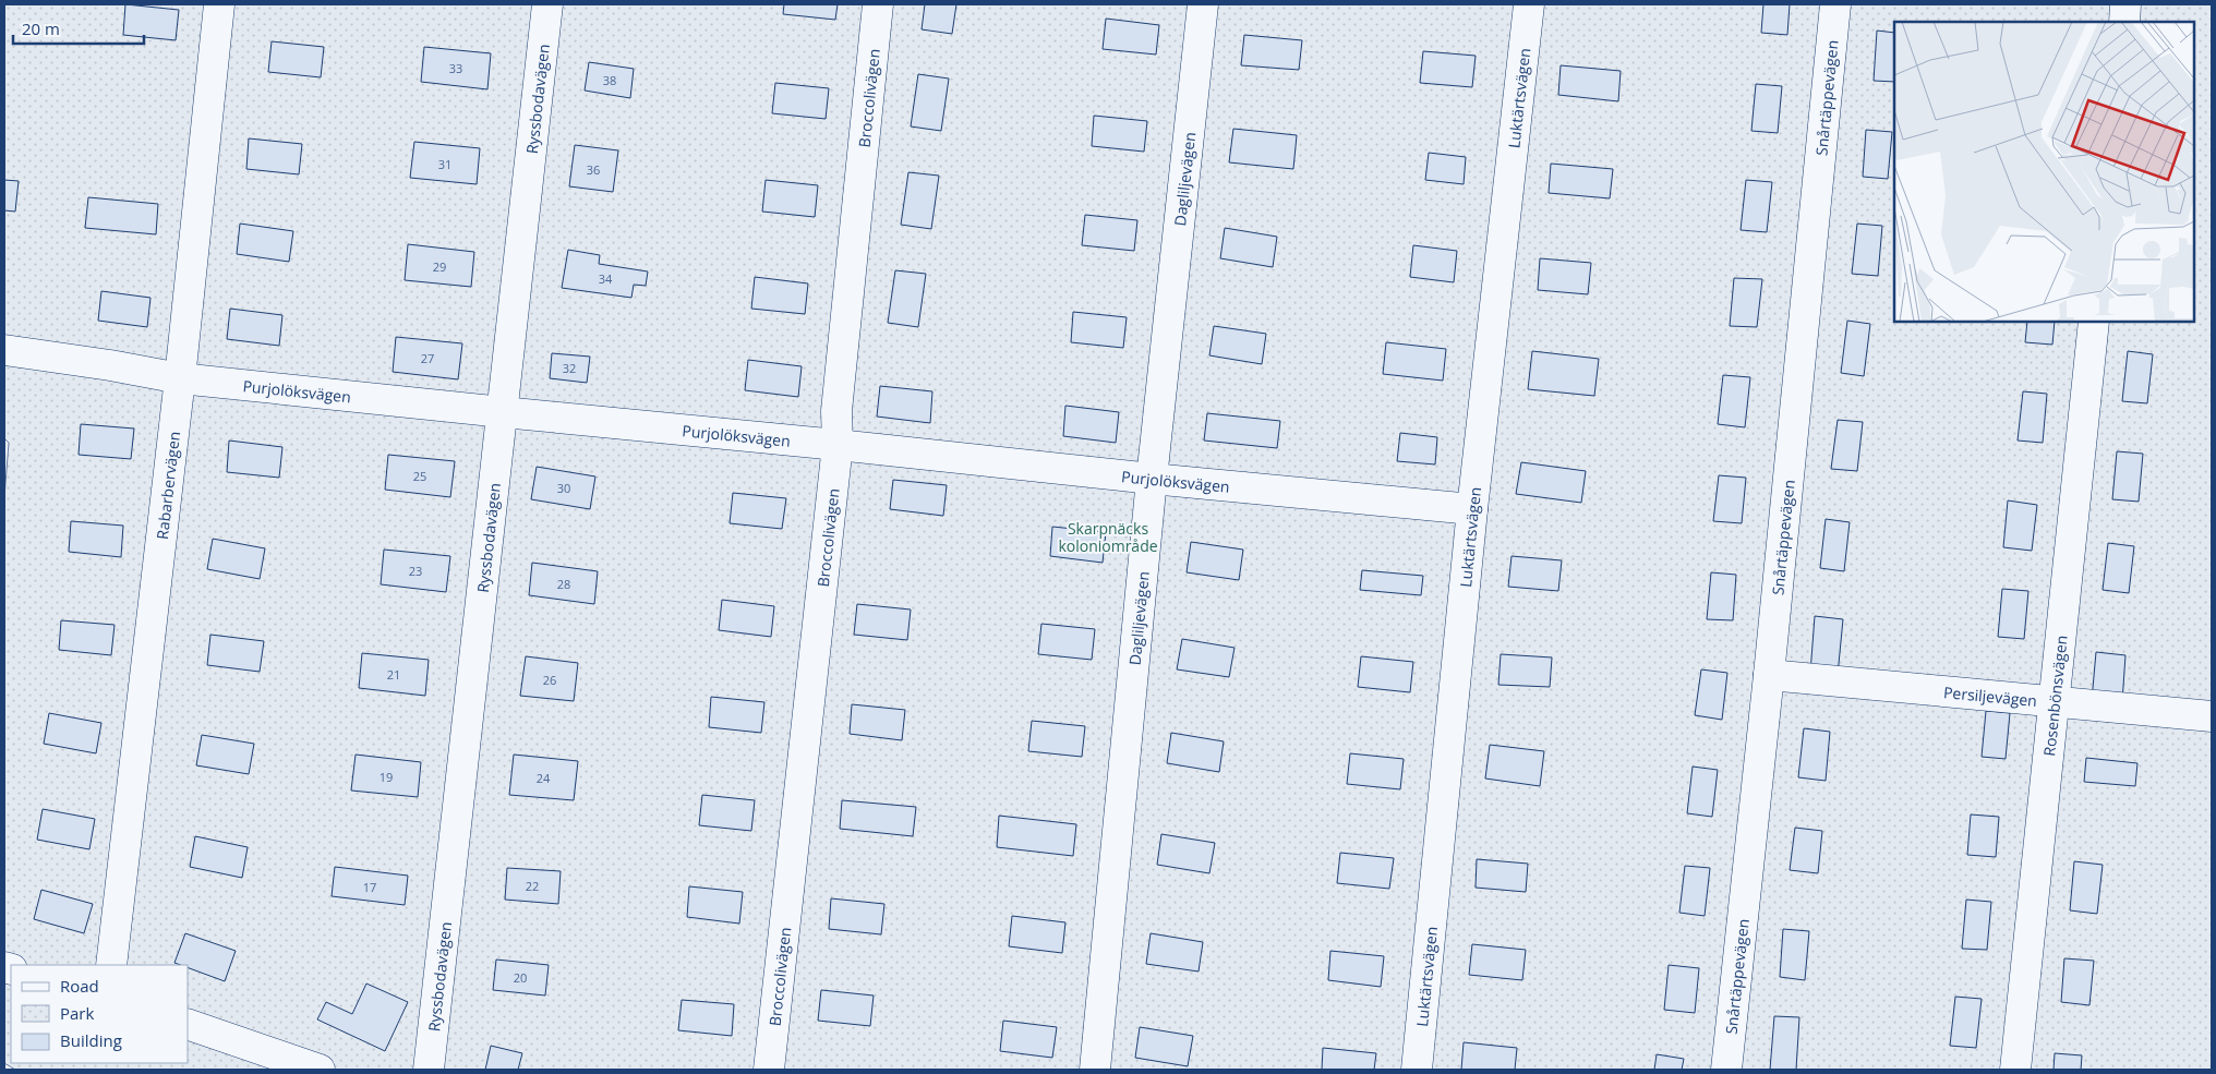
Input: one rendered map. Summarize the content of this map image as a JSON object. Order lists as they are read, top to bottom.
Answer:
{
  "streets": {
    "street": [
      "Ryssbodavägen",
      "Broccolivägen",
      "Luktärtsvägen",
      "Snårtäppevägen",
      "Dagliljevägen",
      "Purjolöksvägen",
      "Rabarbervägen",
      "Persiljevägen",
      "Rosenbönsvägen"
    ]
  },
  "crossings": [
    ["Ryssbodavägen", "Purjolöksvägen"],
    ["Broccolivägen", "Purjolöksvägen"],
    ["Luktärtsvägen", "Purjolöksvägen"],
    ["Snårtäppevägen", "Persiljevägen"],
    ["Dagliljevägen", "Purjolöksvägen"],
    ["Purjolöksvägen", "Rabarbervägen"],
    ["Persiljevägen", "Rosenbönsvägen"]
  ],
  "parks": ["Skarpnäcks koloniområde"],
  "house_numbers": [
    "33",
    "38",
    "31",
    "36",
    "29",
    "34",
    "27",
    "32",
    "25",
    "30",
    "23",
    "28",
    "21",
    "26",
    "19",
    "24",
    "22",
    "17",
    "20"
  ],
  "legend": ["Road", "Park", "Building"],
  "scale_bar": "20 m"
}
